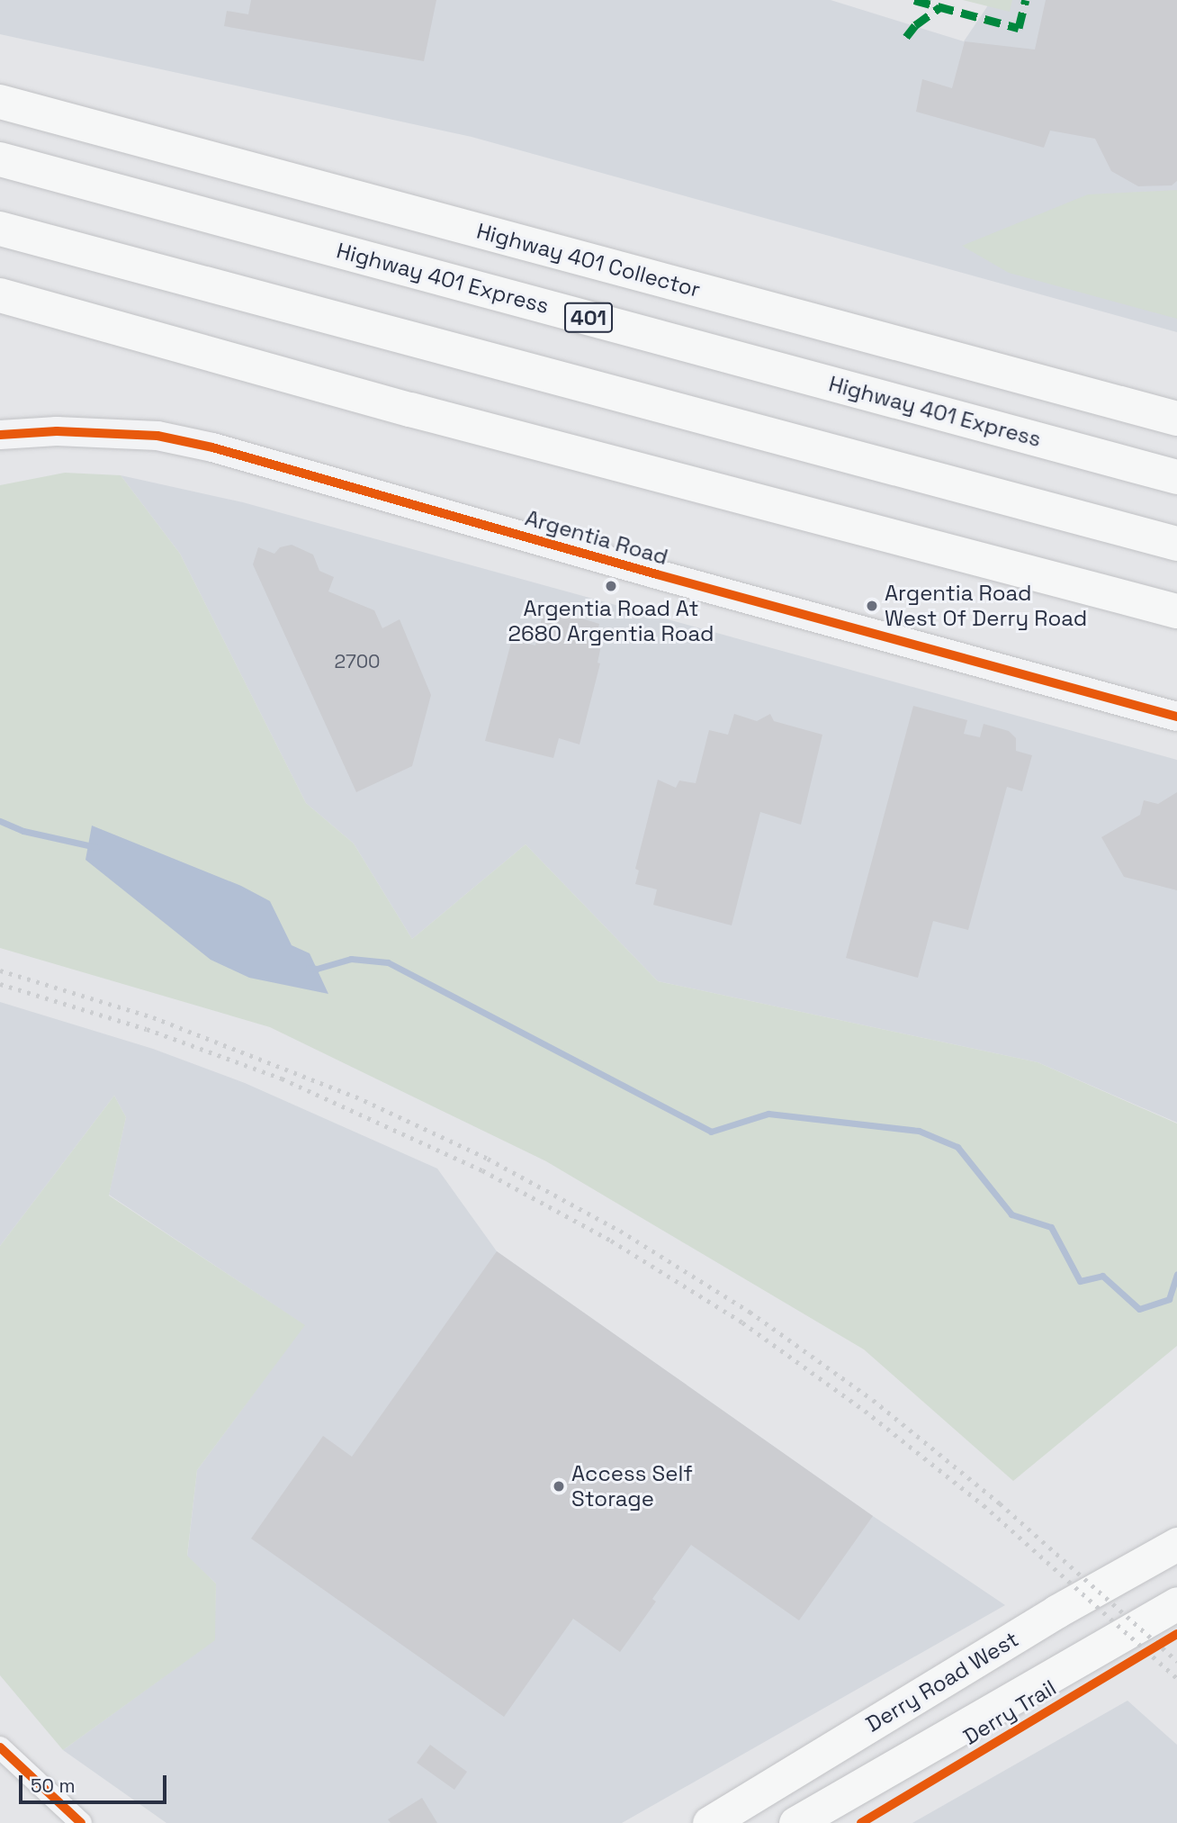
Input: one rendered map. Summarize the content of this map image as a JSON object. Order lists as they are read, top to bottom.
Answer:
{
  "streets": {
    "highway": ["Highway 401 Collector", "Highway 401 Express", "401"],
    "main road": ["Derry Road West"],
    "street": ["Argentia Road"],
    "cycle path": ["Derry Trail"]
  },
  "places": ["Argentia Road At 2680 Argentia Road", "Argentia Road West Of Derry Road", "Access Self Storage"],
  "house_numbers": ["2700"],
  "scale_bar": "50 m"
}
